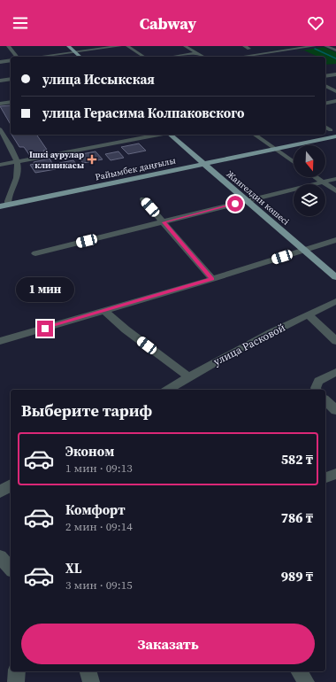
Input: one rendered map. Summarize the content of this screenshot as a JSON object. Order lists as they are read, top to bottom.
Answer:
{
  "streets": {
    "main road": ["Райымбек даңғылы", "Жангелдин көшесі"],
    "street": ["улица Расковой"]
  },
  "crossings": [
    ["Райымбек даңғылы", "Жангелдин көшесі"]
  ],
  "places": {
    "health": ["Ішкі аурулар клиникасы"]
  },
  "north": "bottom",
  "page": {
    "header": "Cabway",
    "banner": ["улица Иссыкская", "улица Герасима Колпаковского"],
    "bubble": "1 мин",
    "heading": "Выберите тариф",
    "list": [
      {
        "name": "Эконом",
        "note": "1 мин · 09:13",
        "value": "582 ₸"
      },
      {
        "name": "Комфорт",
        "note": "2 мин · 09:14",
        "value": "786 ₸"
      },
      {
        "name": "XL",
        "note": "3 мин · 09:15",
        "value": "989 ₸"
      }
    ],
    "buttons": "Заказать"
  }
}
